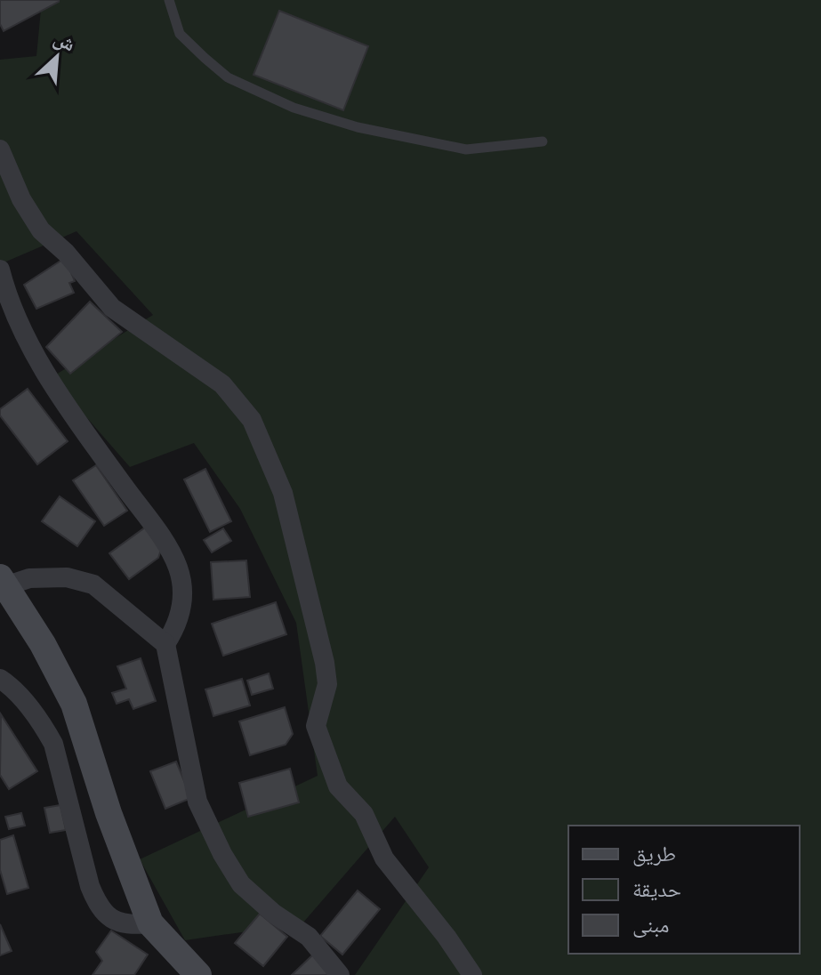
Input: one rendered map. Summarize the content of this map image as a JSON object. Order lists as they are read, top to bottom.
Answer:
{
  "legend": ["طريق", "حديقة", "مبنى"],
  "north": "top right"
}
